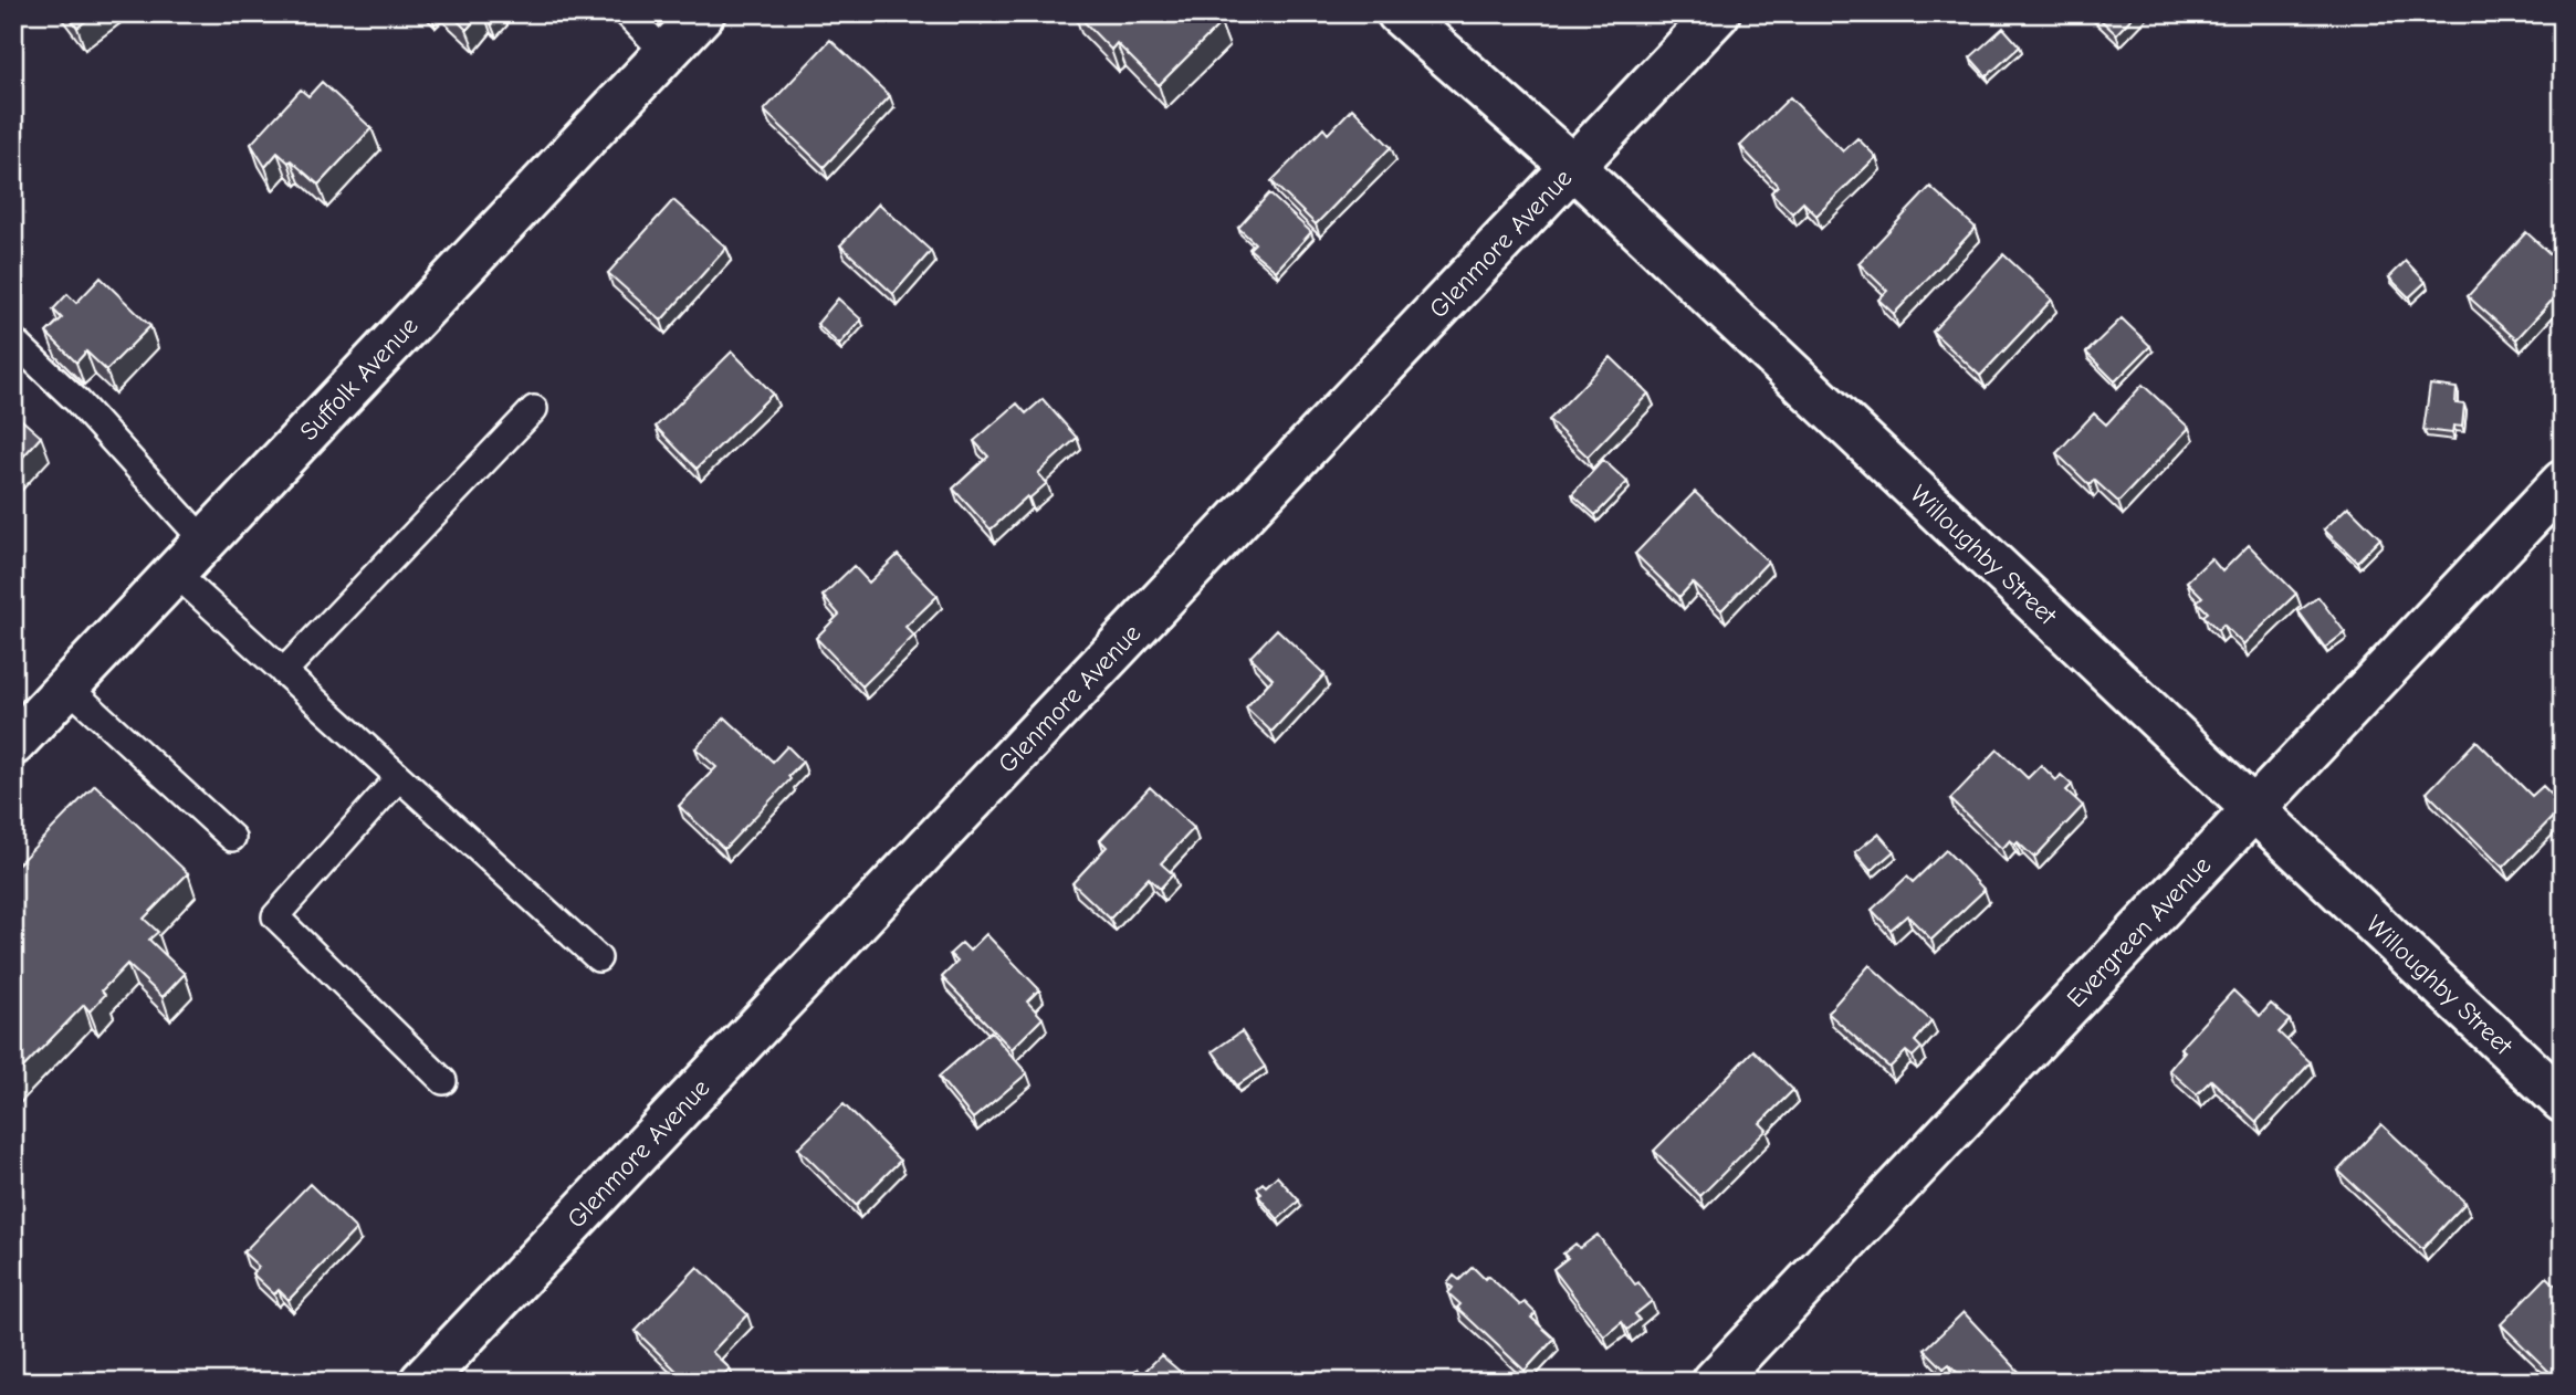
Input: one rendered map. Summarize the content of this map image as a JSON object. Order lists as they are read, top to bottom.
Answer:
{
  "streets": {
    "street": [
      "Glenmore Avenue",
      "Suffolk Avenue",
      "Willoughby Street",
      "Evergreen Avenue"
    ]
  },
  "crossings": [
    ["Glenmore Avenue", "Willoughby Street"],
    ["Willoughby Street", "Evergreen Avenue"]
  ]
}
